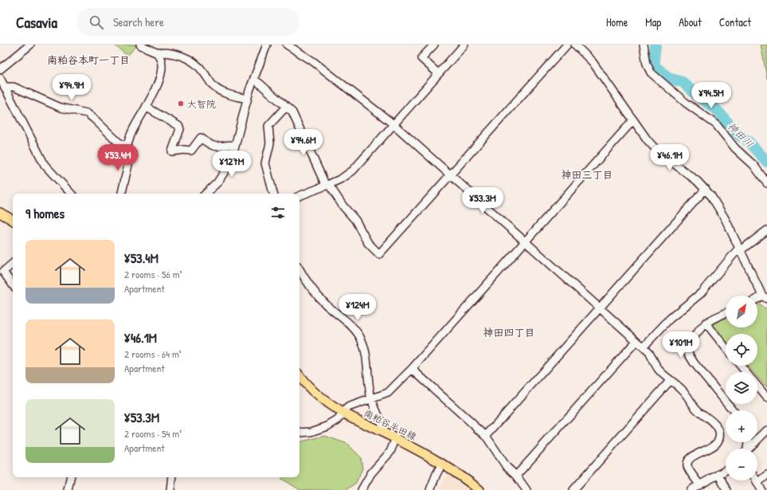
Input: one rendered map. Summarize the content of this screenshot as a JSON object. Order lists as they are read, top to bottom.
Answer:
{
  "streets": {
    "main road": ["南粕谷半田線"]
  },
  "districts": ["南粕谷本町一丁目", "神田三丁目", "神田四丁目"],
  "water": ["神田川"],
  "places": ["大智院"],
  "north": "top right",
  "page": {
    "header": "Casavia",
    "search": "Search here",
    "nav": [
      "Home",
      "Map",
      "About",
      "Contact"
    ],
    "price": [
      "¥94.9M",
      "¥94.5M",
      "¥94.6M",
      "¥53.4M",
      "¥46.1M",
      "¥127M",
      "¥53.3M",
      "¥124M",
      "¥101M"
    ],
    "heading": "9 homes",
    "list": [
      {
        "name": "¥53.4M",
        "note": "2 rooms · 56 m² · Apartment"
      },
      {
        "name": "¥46.1M",
        "note": "2 rooms · 64 m² · Apartment"
      },
      {
        "name": "¥53.3M",
        "note": "2 rooms · 54 m² · Apartment"
      }
    ],
    "map_buttons": ["+", "−"]
  }
}
